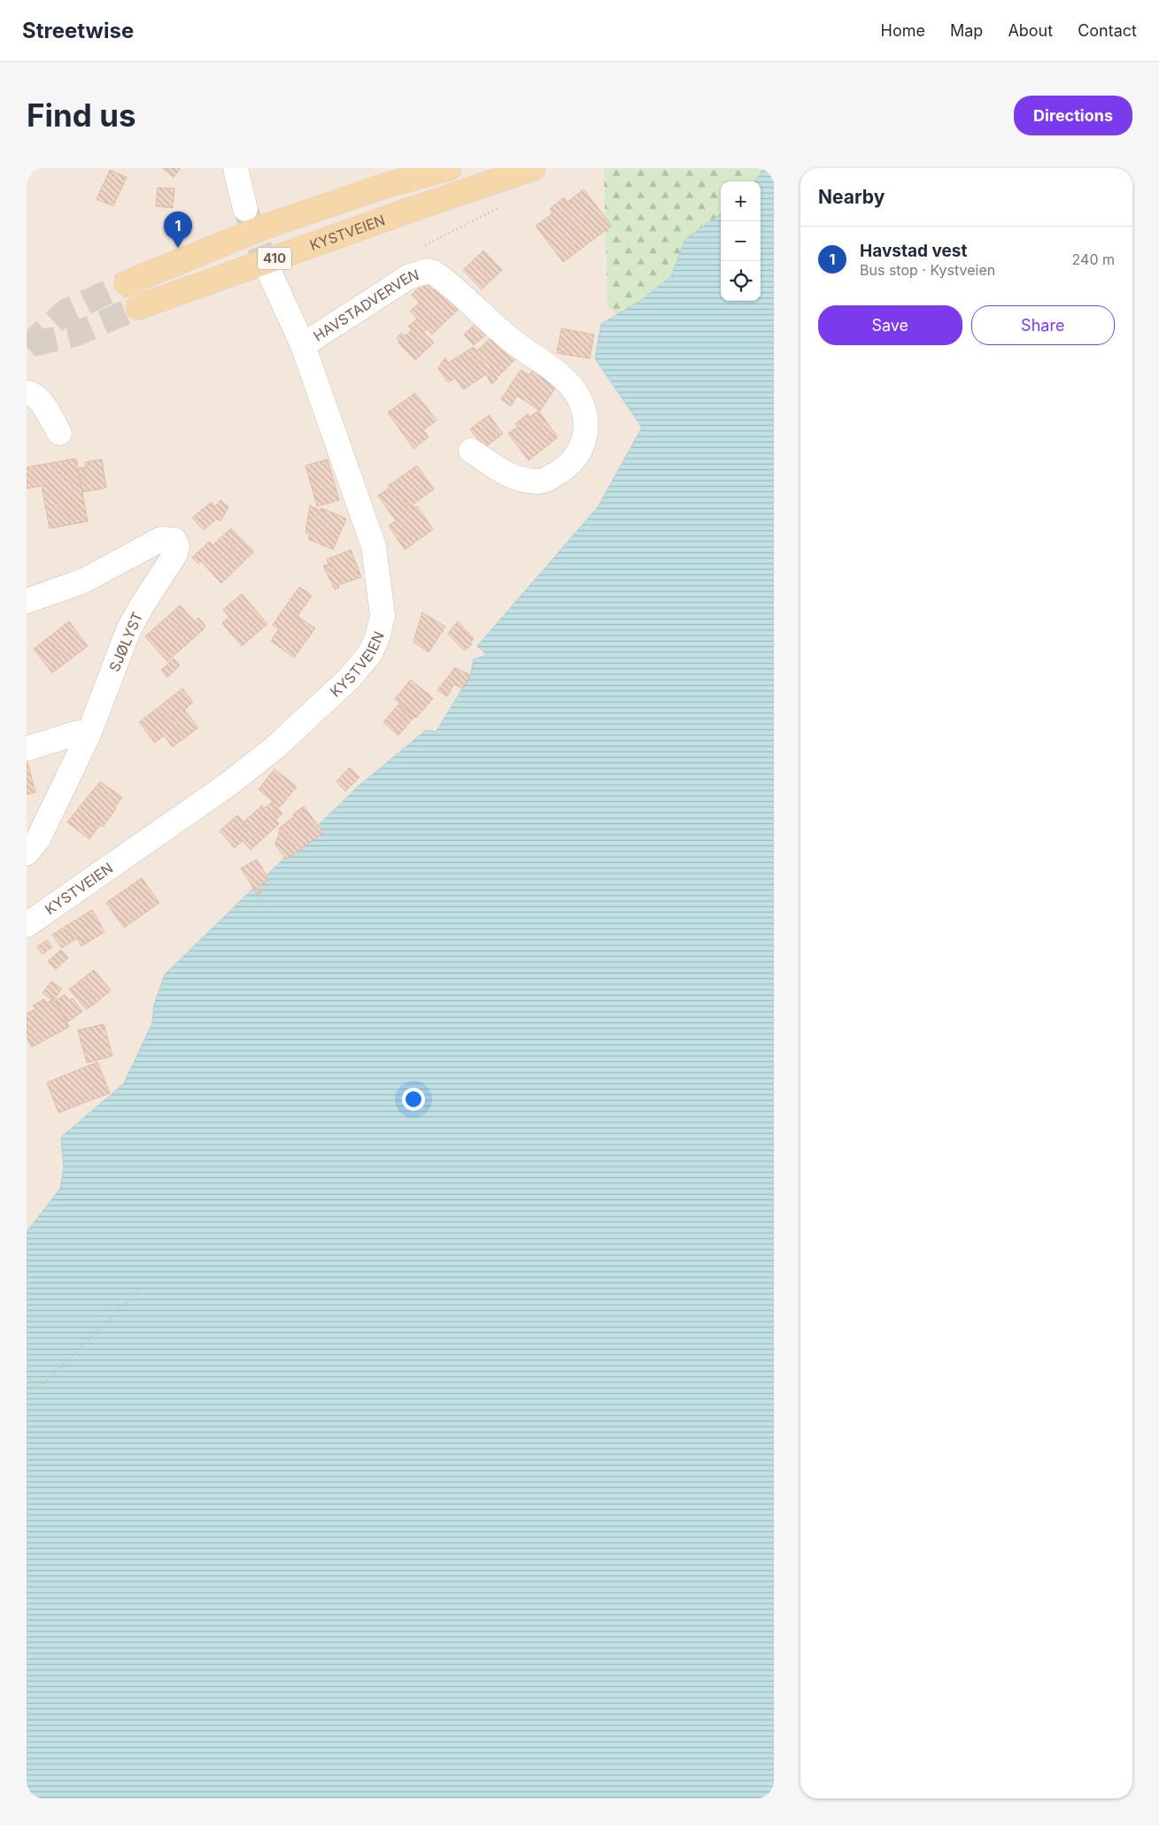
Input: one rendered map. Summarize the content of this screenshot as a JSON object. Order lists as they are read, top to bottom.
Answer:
{
  "streets": {
    "main road": ["KYSTVEIEN", "410"],
    "street": ["HAVSTADVERVEN", "SJØLYST"]
  },
  "crossings": [
    ["KYSTVEIEN", "HAVSTADVERVEN"]
  ],
  "page": {
    "header": "Streetwise",
    "nav": [
      "Home",
      "Map",
      "About",
      "Contact"
    ],
    "buttons": [
      "Directions",
      ["Save", "Share"]
    ],
    "title": "Find us",
    "heading": "Nearby",
    "map_buttons": ["+", "−"],
    "pins": "1",
    "list": [
      {
        "mark": "1",
        "name": "Havstad vest",
        "note": "Bus stop · Kystveien",
        "value": "240 m"
      }
    ]
  }
}
